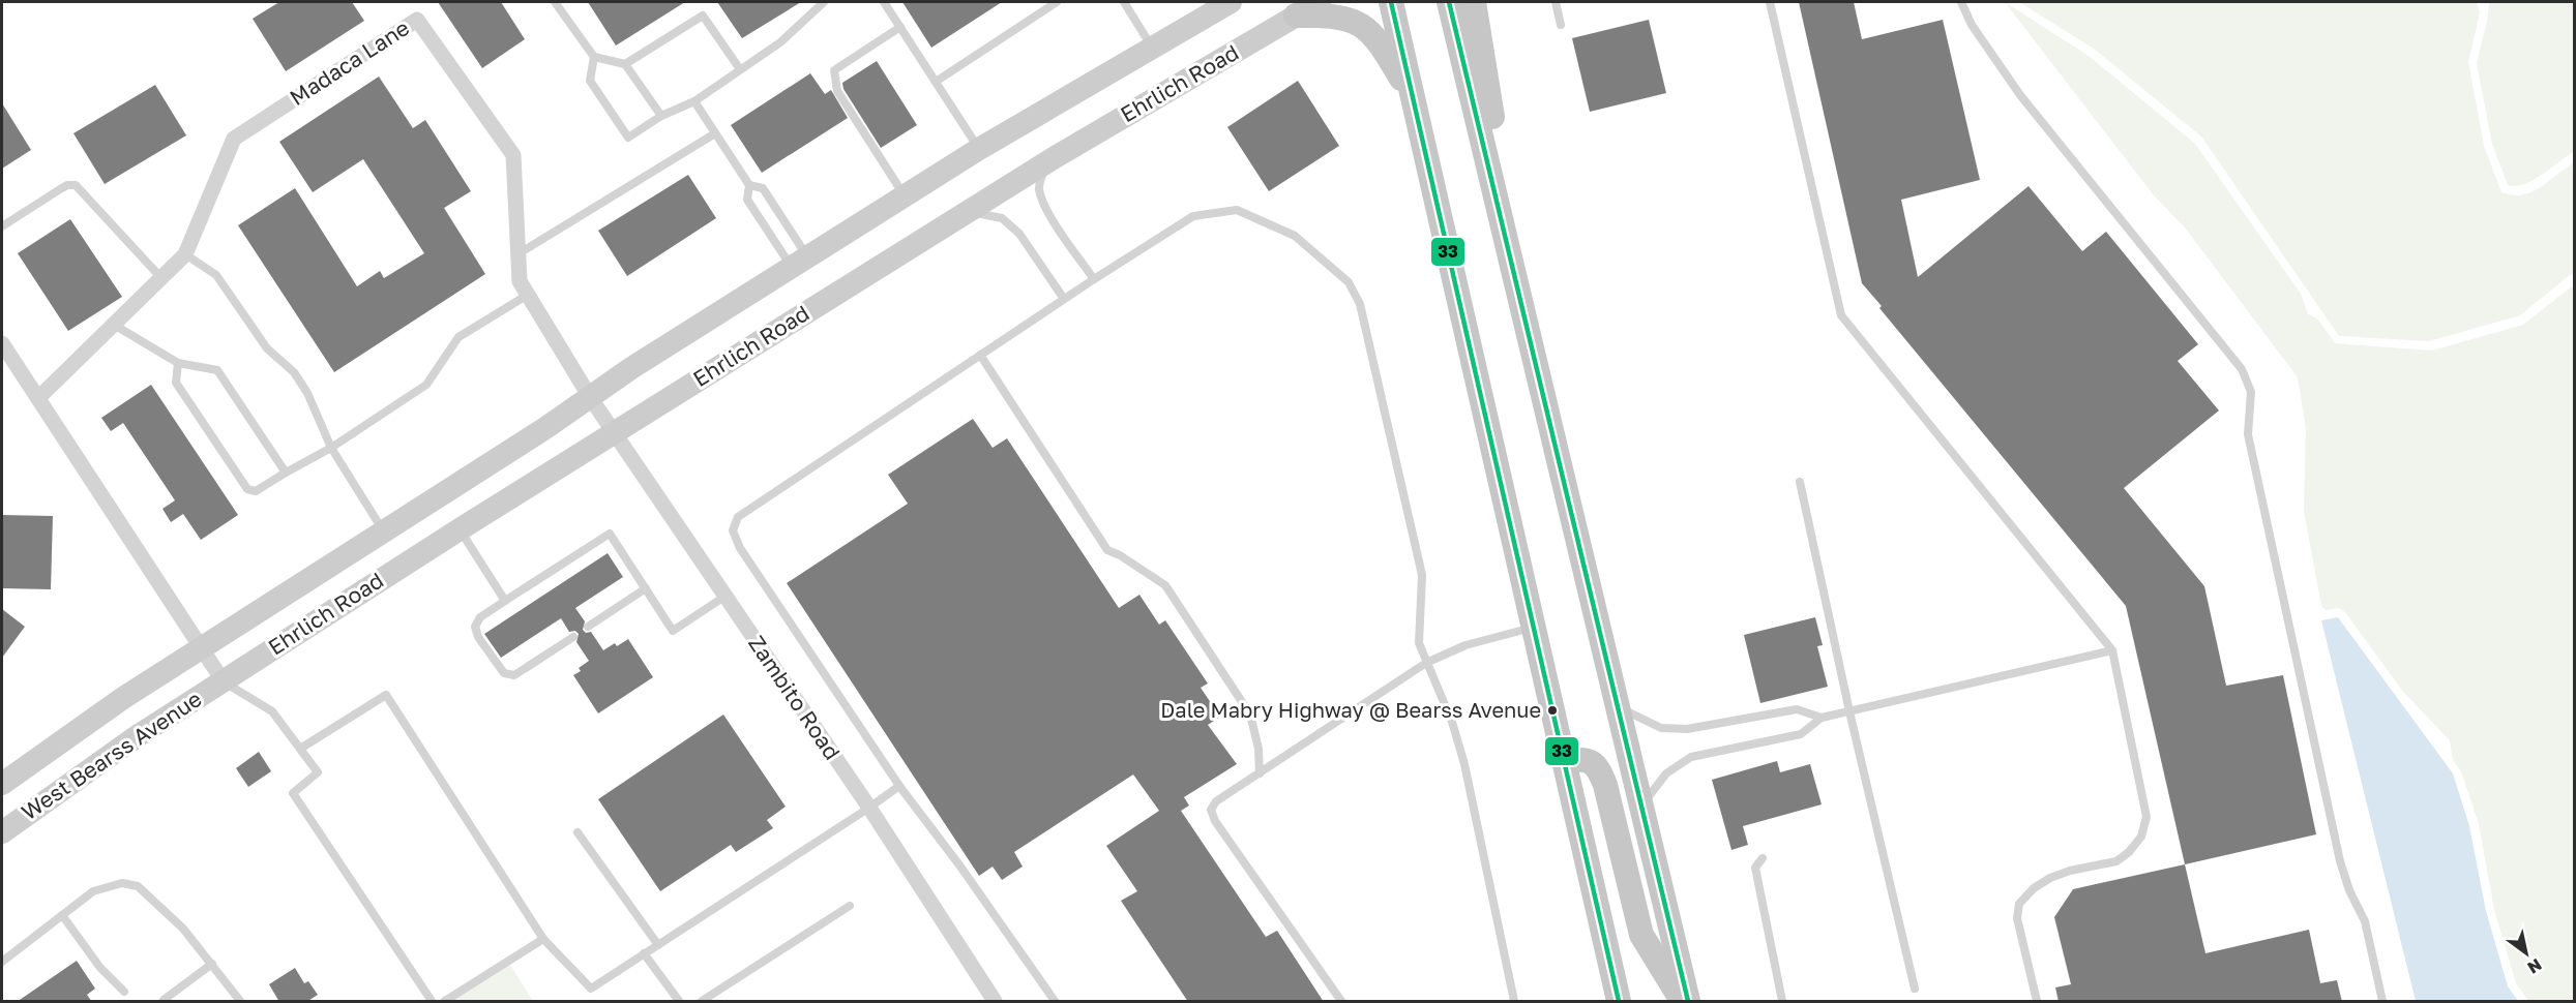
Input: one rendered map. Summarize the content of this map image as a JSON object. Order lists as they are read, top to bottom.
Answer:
{
  "streets": {
    "main road": ["Ehrlich Road", "West Bearss Avenue"],
    "street": ["Madaca Lane", "Zambito Road"]
  },
  "crossings": [
    ["Madaca Lane", "Ehrlich Road"],
    ["Madaca Lane", "Zambito Road"],
    ["Ehrlich Road", "Zambito Road"],
    ["Ehrlich Road", "West Bearss Avenue"]
  ],
  "places": ["Dale Mabry Highway @ Bearss Avenue"],
  "lines": ["transit line 33"],
  "north": "bottom right"
}
